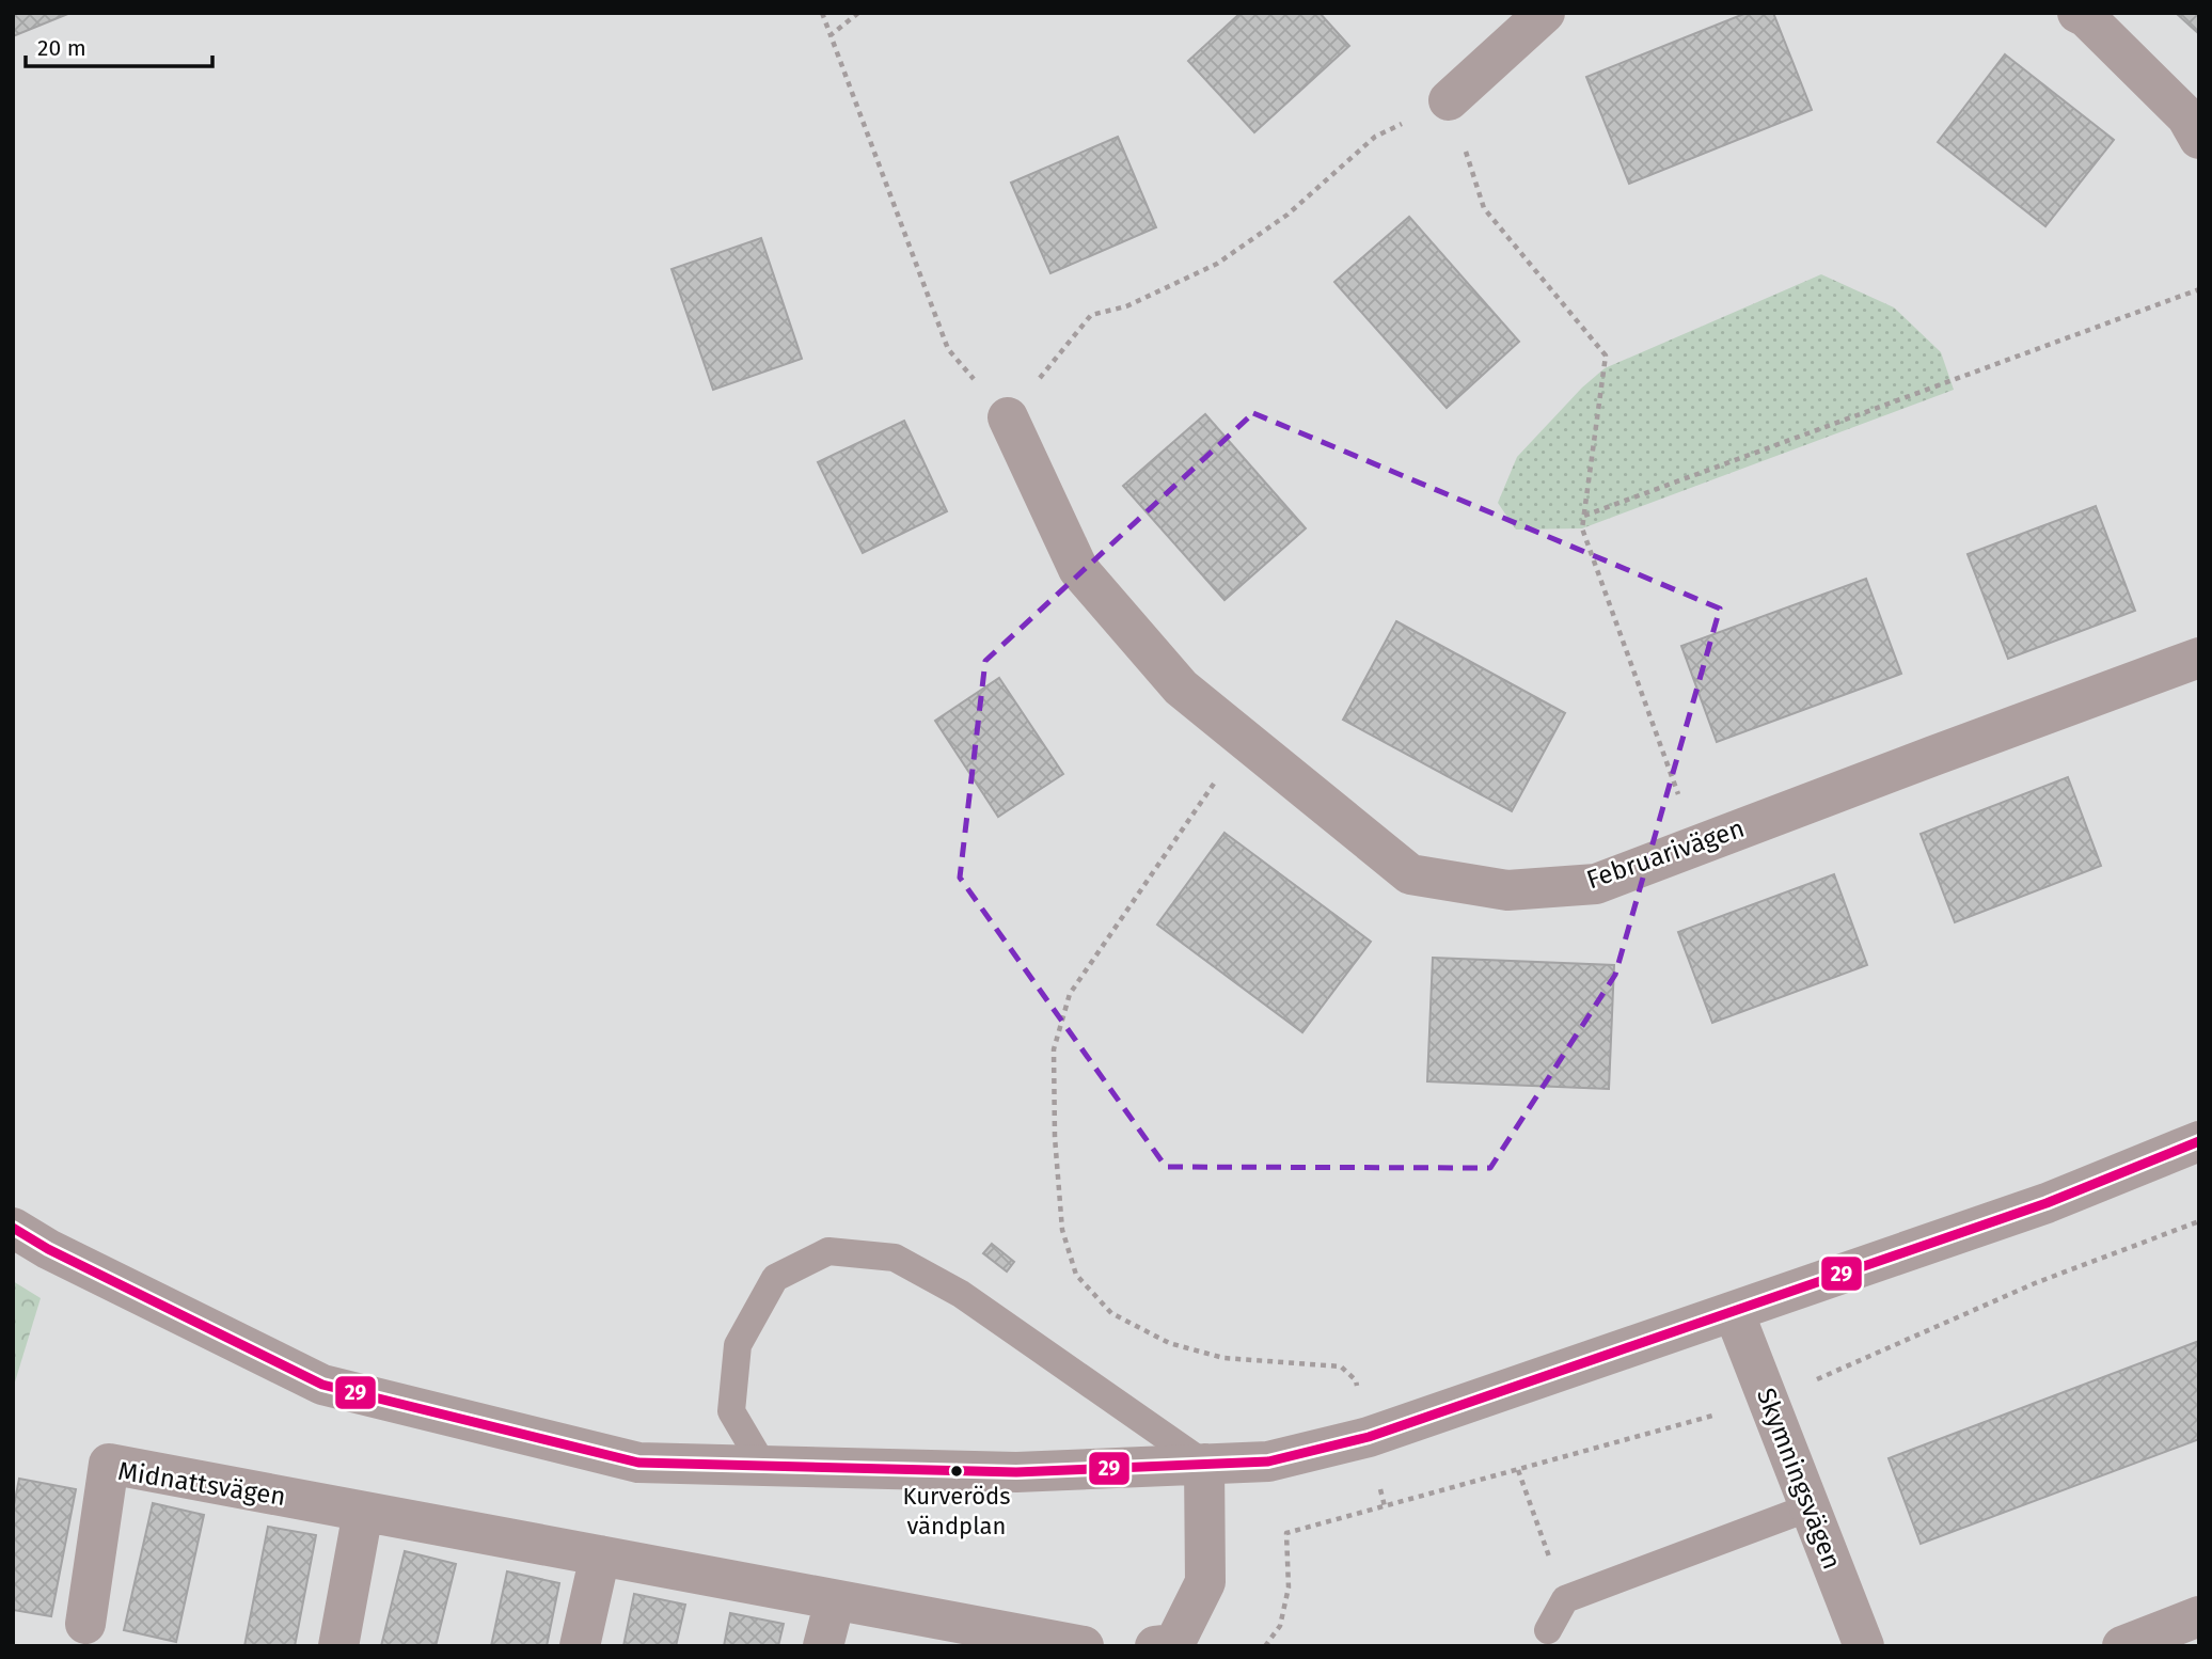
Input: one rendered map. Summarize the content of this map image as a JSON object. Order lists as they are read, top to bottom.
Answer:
{
  "streets": {
    "street": ["Februarivägen", "Skymningsvägen", "Midnattsvägen"]
  },
  "places": ["Kurveröds vändplan"],
  "lines": ["transit line 29"],
  "scale_bar": "20 m"
}
